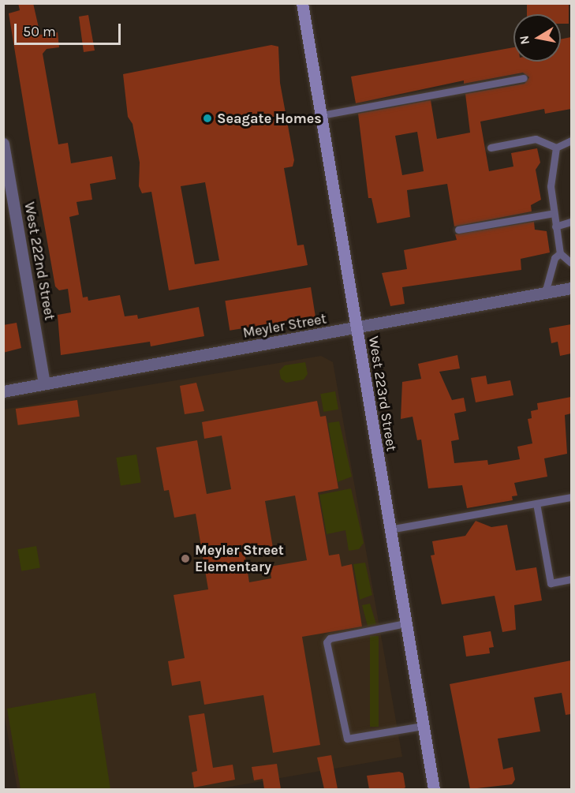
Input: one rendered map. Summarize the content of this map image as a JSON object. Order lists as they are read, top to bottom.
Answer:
{
  "streets": {
    "main road": ["West 223rd Street"],
    "street": ["West 222nd Street", "Meyler Street"]
  },
  "crossings": [
    ["West 222nd Street", "Meyler Street"],
    ["Meyler Street", "West 223rd Street"]
  ],
  "places": ["Seagate Homes", "Meyler Street Elementary"],
  "scale_bar": "50 m",
  "north": "left"
}
